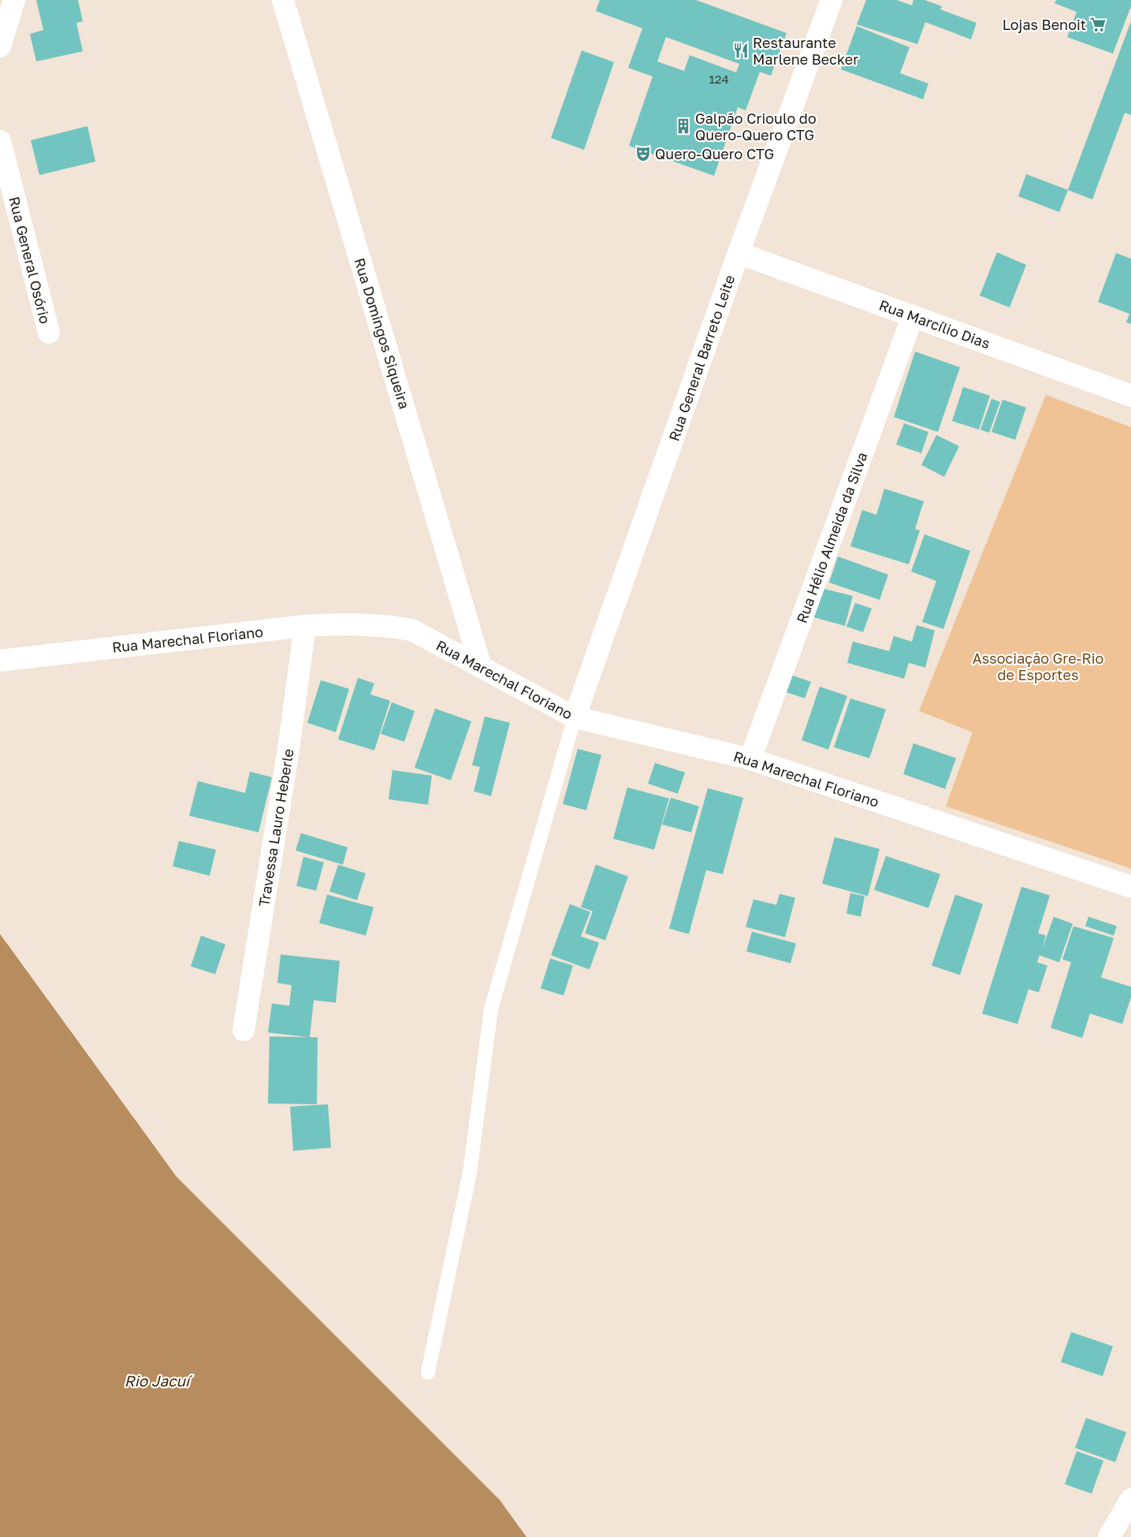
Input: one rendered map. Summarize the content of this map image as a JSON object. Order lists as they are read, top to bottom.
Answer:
{
  "streets": {
    "street": [
      "Rua General Osório",
      "Rua Marcílio Dias",
      "Rua Domingos Siqueira",
      "Rua General Barreto Leite",
      "Rua Hélio Almeida da Silva",
      "Rua Marechal Floriano",
      "Travessa Lauro Heberle"
    ]
  },
  "crossings": [
    ["Rua Marcílio Dias", "Rua General Barreto Leite"],
    ["Rua Marcílio Dias", "Rua Hélio Almeida da Silva"],
    ["Rua Domingos Siqueira", "Rua Marechal Floriano"],
    ["Rua General Barreto Leite", "Rua Marechal Floriano"],
    ["Rua Hélio Almeida da Silva", "Rua Marechal Floriano"],
    ["Rua Marechal Floriano", "Travessa Lauro Heberle"]
  ],
  "water": ["Rio Jacuí"],
  "parks": ["Associação Gre-Rio de Esportes"],
  "places": {
    "supermarket": ["Lojas Benoit"],
    "restaurant": ["Restaurante Marlene Becker"],
    "building": ["Galpão Crioulo do Quero-Quero CTG"],
    "theatre": ["Quero-Quero CTG"]
  },
  "house_numbers": ["124"]
}
